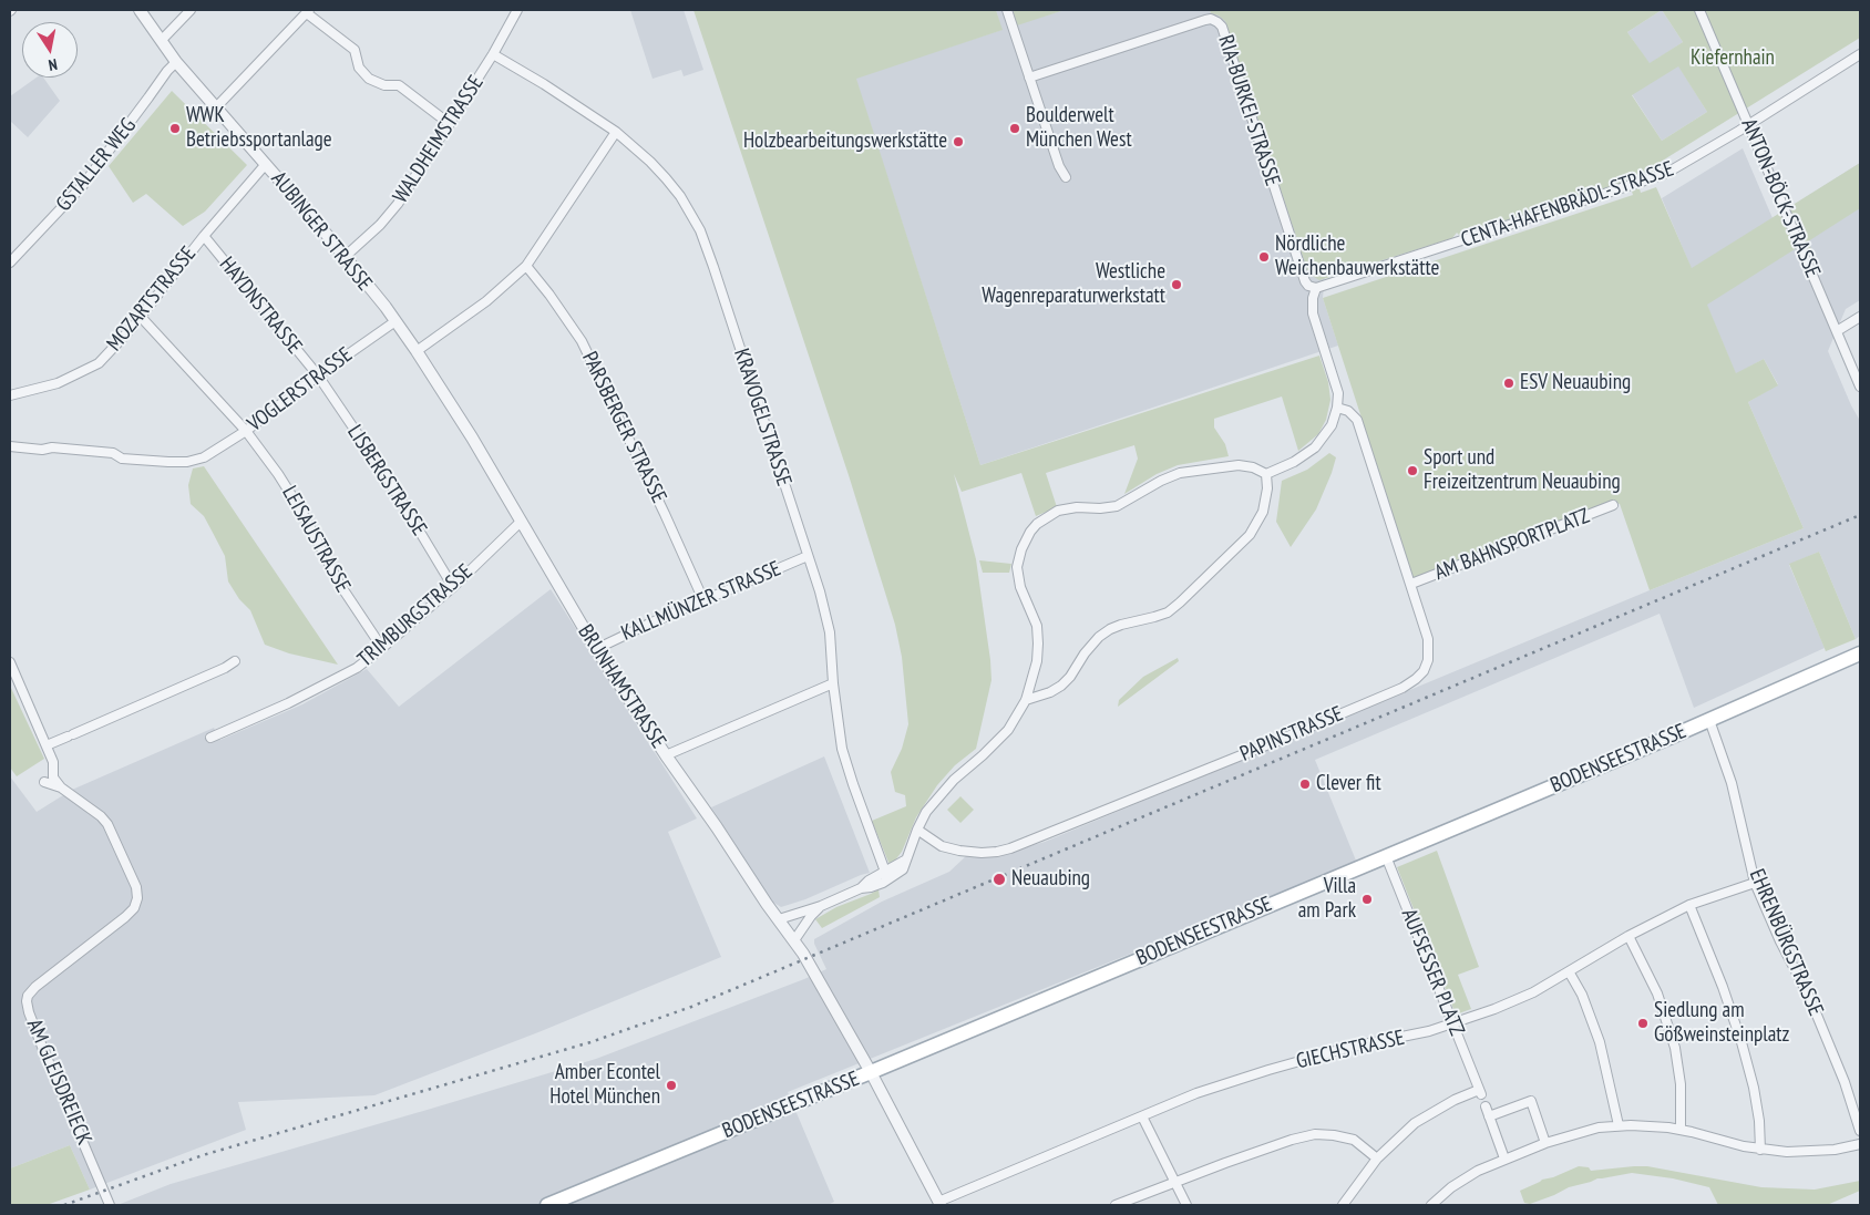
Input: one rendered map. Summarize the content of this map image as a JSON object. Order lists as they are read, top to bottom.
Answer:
{
  "streets": {
    "main road": ["BODENSEESTRASSE"],
    "street": [
      "RIA-BURKEI-STRASSE",
      "WALDHEIMSTRASSE",
      "GSTALLER WEG",
      "ANTON-BÖCK-STRASSE",
      "CENTA-HAFENBRÄDL-STRASSE",
      "AUBINGER STRASSE",
      "MOZARTSTRASSE",
      "HAYDNSTRASSE",
      "VOGLERSTRASSE",
      "KRAVOGELSTRASSE",
      "PARSBERGER STRASSE",
      "LISBERGSTRASSE",
      "LEISAUSTRASSE",
      "AM BAHNSPORTPLATZ",
      "KALLMÜNZER STRASSE",
      "TRIMBURGSTRASSE",
      "BRUNHAMSTRASSE",
      "PAPINSTRASSE",
      "EHRENBÜRGSTRASSE",
      "AUFSESSER PLATZ",
      "GIECHSTRASSE",
      "AM GLEISDREIECK"
    ]
  },
  "crossings": [
    ["RIA-BURKEI-STRASSE", "CENTA-HAFENBRÄDL-STRASSE"],
    ["WALDHEIMSTRASSE", "AUBINGER STRASSE"],
    ["WALDHEIMSTRASSE", "KRAVOGELSTRASSE"],
    ["GSTALLER WEG", "AUBINGER STRASSE"],
    ["ANTON-BÖCK-STRASSE", "CENTA-HAFENBRÄDL-STRASSE"],
    ["AUBINGER STRASSE", "MOZARTSTRASSE"],
    ["AUBINGER STRASSE", "BRUNHAMSTRASSE"],
    ["MOZARTSTRASSE", "HAYDNSTRASSE"],
    ["MOZARTSTRASSE", "LEISAUSTRASSE"],
    ["HAYDNSTRASSE", "VOGLERSTRASSE"],
    ["HAYDNSTRASSE", "LISBERGSTRASSE"],
    ["VOGLERSTRASSE", "LISBERGSTRASSE"],
    ["VOGLERSTRASSE", "LEISAUSTRASSE"],
    ["VOGLERSTRASSE", "BRUNHAMSTRASSE"],
    ["KRAVOGELSTRASSE", "KALLMÜNZER STRASSE"],
    ["PARSBERGER STRASSE", "KALLMÜNZER STRASSE"],
    ["LISBERGSTRASSE", "TRIMBURGSTRASSE"],
    ["LEISAUSTRASSE", "TRIMBURGSTRASSE"],
    ["AM BAHNSPORTPLATZ", "PAPINSTRASSE"],
    ["KALLMÜNZER STRASSE", "BRUNHAMSTRASSE"],
    ["TRIMBURGSTRASSE", "BRUNHAMSTRASSE"],
    ["BRUNHAMSTRASSE", "BODENSEESTRASSE"],
    ["BRUNHAMSTRASSE", "GIECHSTRASSE"],
    ["BODENSEESTRASSE", "EHRENBÜRGSTRASSE"],
    ["BODENSEESTRASSE", "AUFSESSER PLATZ"],
    ["EHRENBÜRGSTRASSE", "GIECHSTRASSE"],
    ["AUFSESSER PLATZ", "GIECHSTRASSE"]
  ],
  "parks": ["Kiefernhain"],
  "places": [
    "WWK Betriebssportanlage",
    "Boulderwelt München West",
    "Holzbearbeitungswerkstätte",
    "Nördliche Weichenbauwerkstätte",
    "Westliche Wagenreparaturwerkstatt",
    "ESV Neuaubing",
    "Sport und Freizeitzentrum Neuaubing",
    "Clever fit",
    "Neuaubing",
    "Villa am Park",
    "Siedlung am Gößweinsteinplatz",
    "Amber Econtel Hotel München"
  ],
  "north": "bottom"
}
